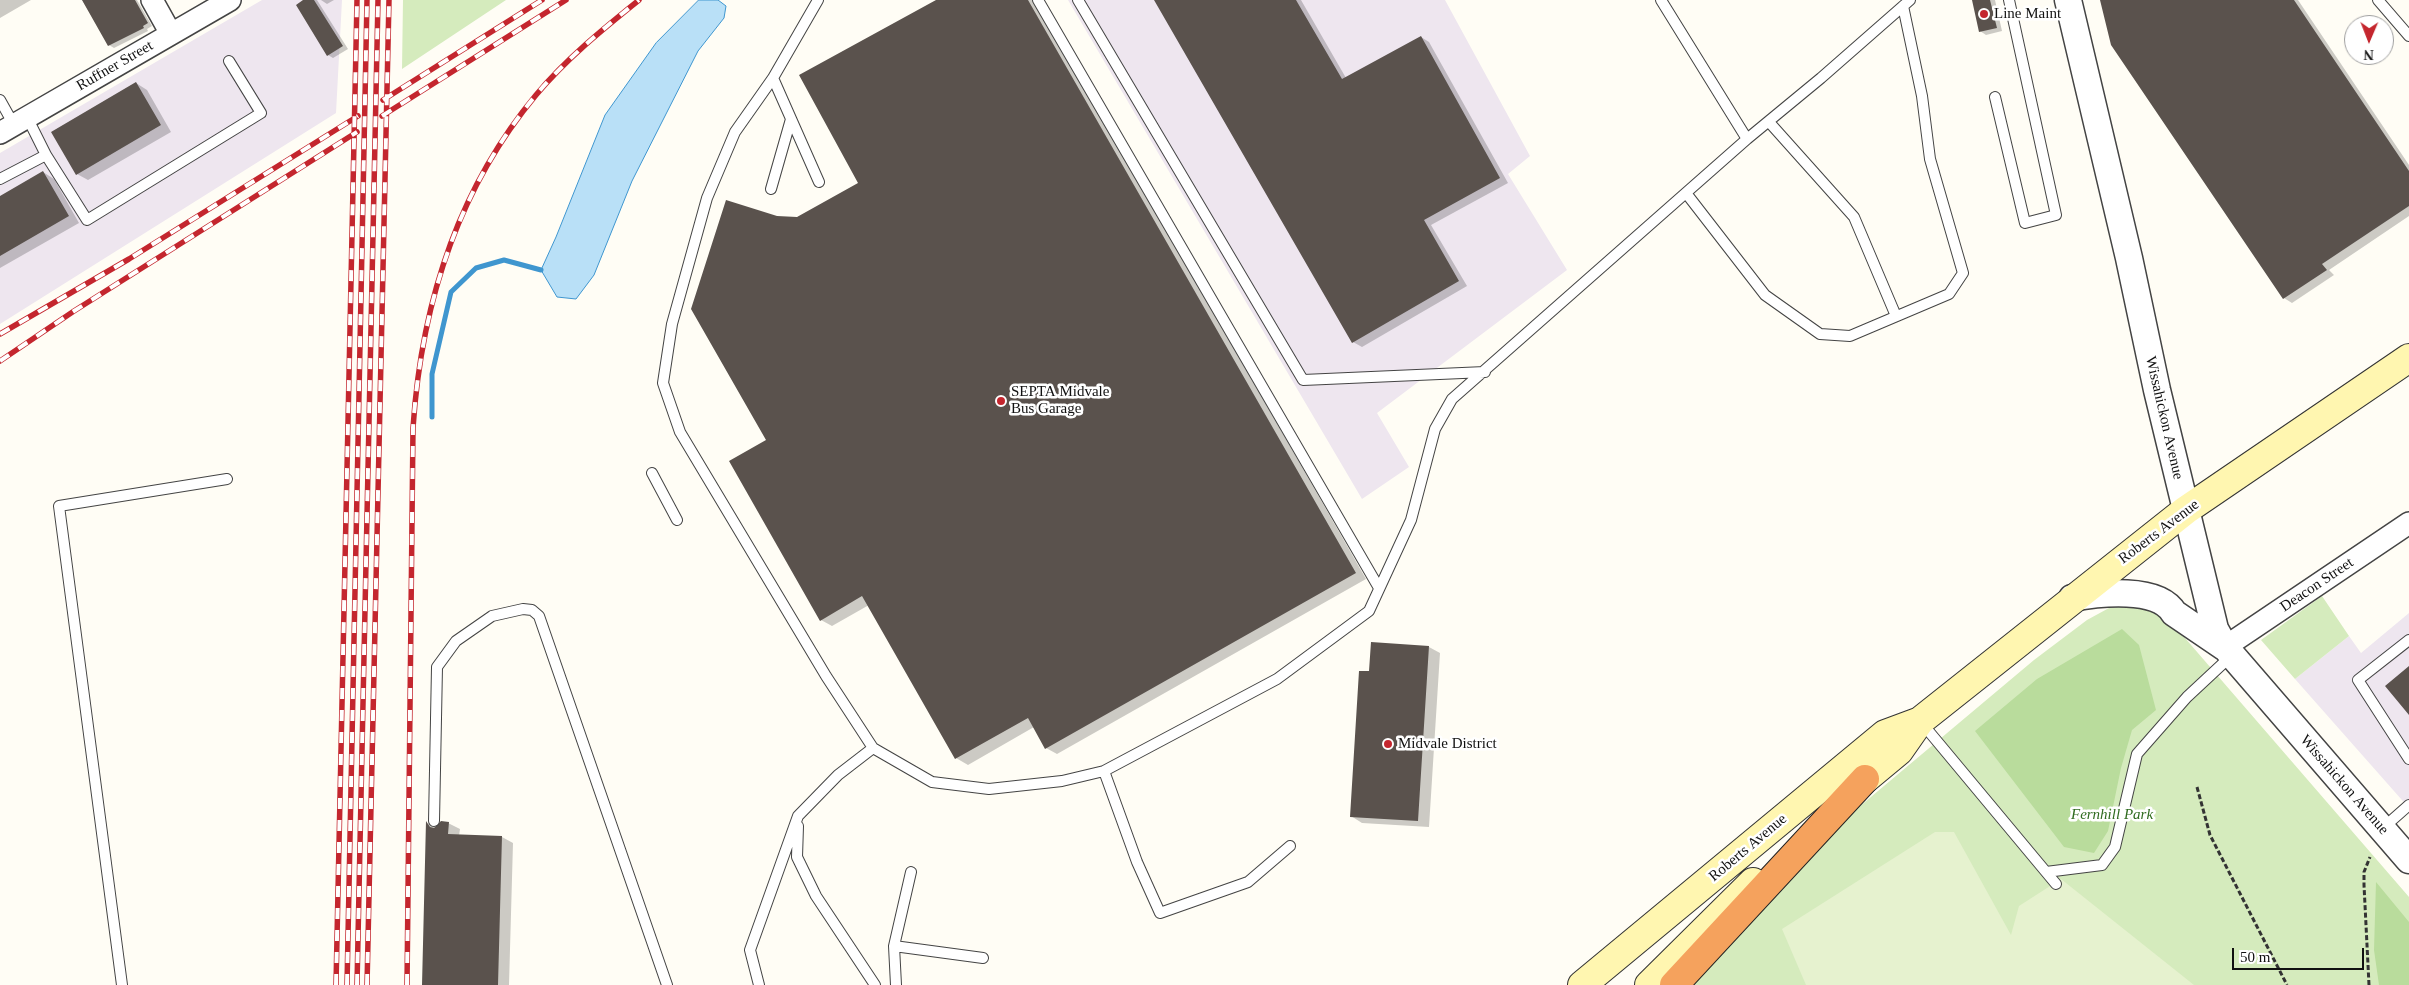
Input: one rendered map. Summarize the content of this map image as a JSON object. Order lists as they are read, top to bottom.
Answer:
{
  "streets": {
    "main road": ["Roberts Avenue"],
    "street": ["Ruffner Street", "Wissahickon Avenue", "Deacon Street"]
  },
  "crossings": [
    ["Wissahickon Avenue", "Roberts Avenue"],
    ["Wissahickon Avenue", "Deacon Street"]
  ],
  "parks": ["Fernhill Park"],
  "places": ["Line Maint", "SEPTA Midvale Bus Garage", "Midvale District"],
  "scale_bar": "50 m",
  "north": "bottom"
}
